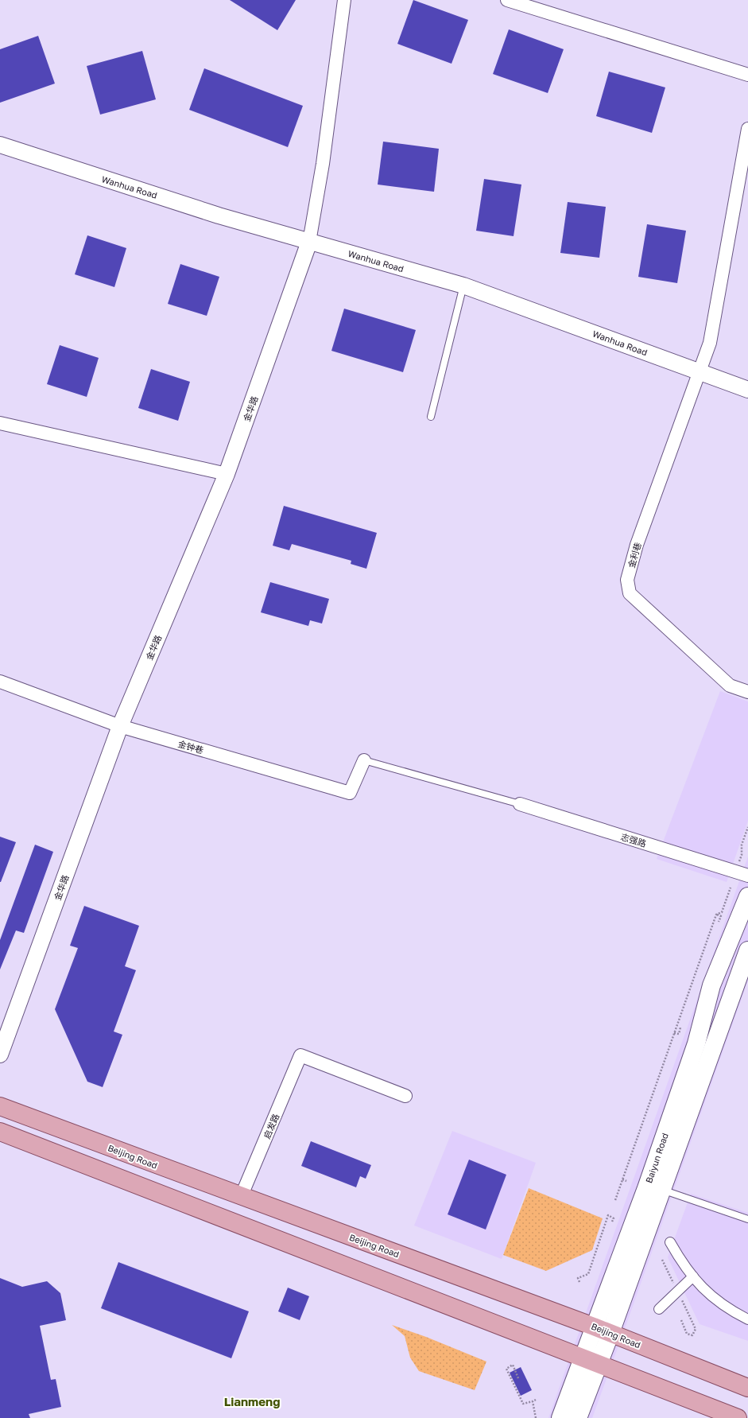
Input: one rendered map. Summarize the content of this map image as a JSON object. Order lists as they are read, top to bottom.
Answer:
{
  "streets": {
    "main road": ["Beijing Road", "Baiyun Road"],
    "street": [
      "Wanhua Road",
      "金华路",
      "金利巷",
      "金钟巷",
      "志强路",
      "启发路"
    ]
  },
  "crossings": [
    ["Wanhua Road", "金华路"],
    ["Wanhua Road", "金利巷"],
    ["金华路", "金钟巷"],
    ["启发路", "Beijing Road"],
    ["Beijing Road", "Baiyun Road"]
  ],
  "districts": ["Lianmeng"]
}
